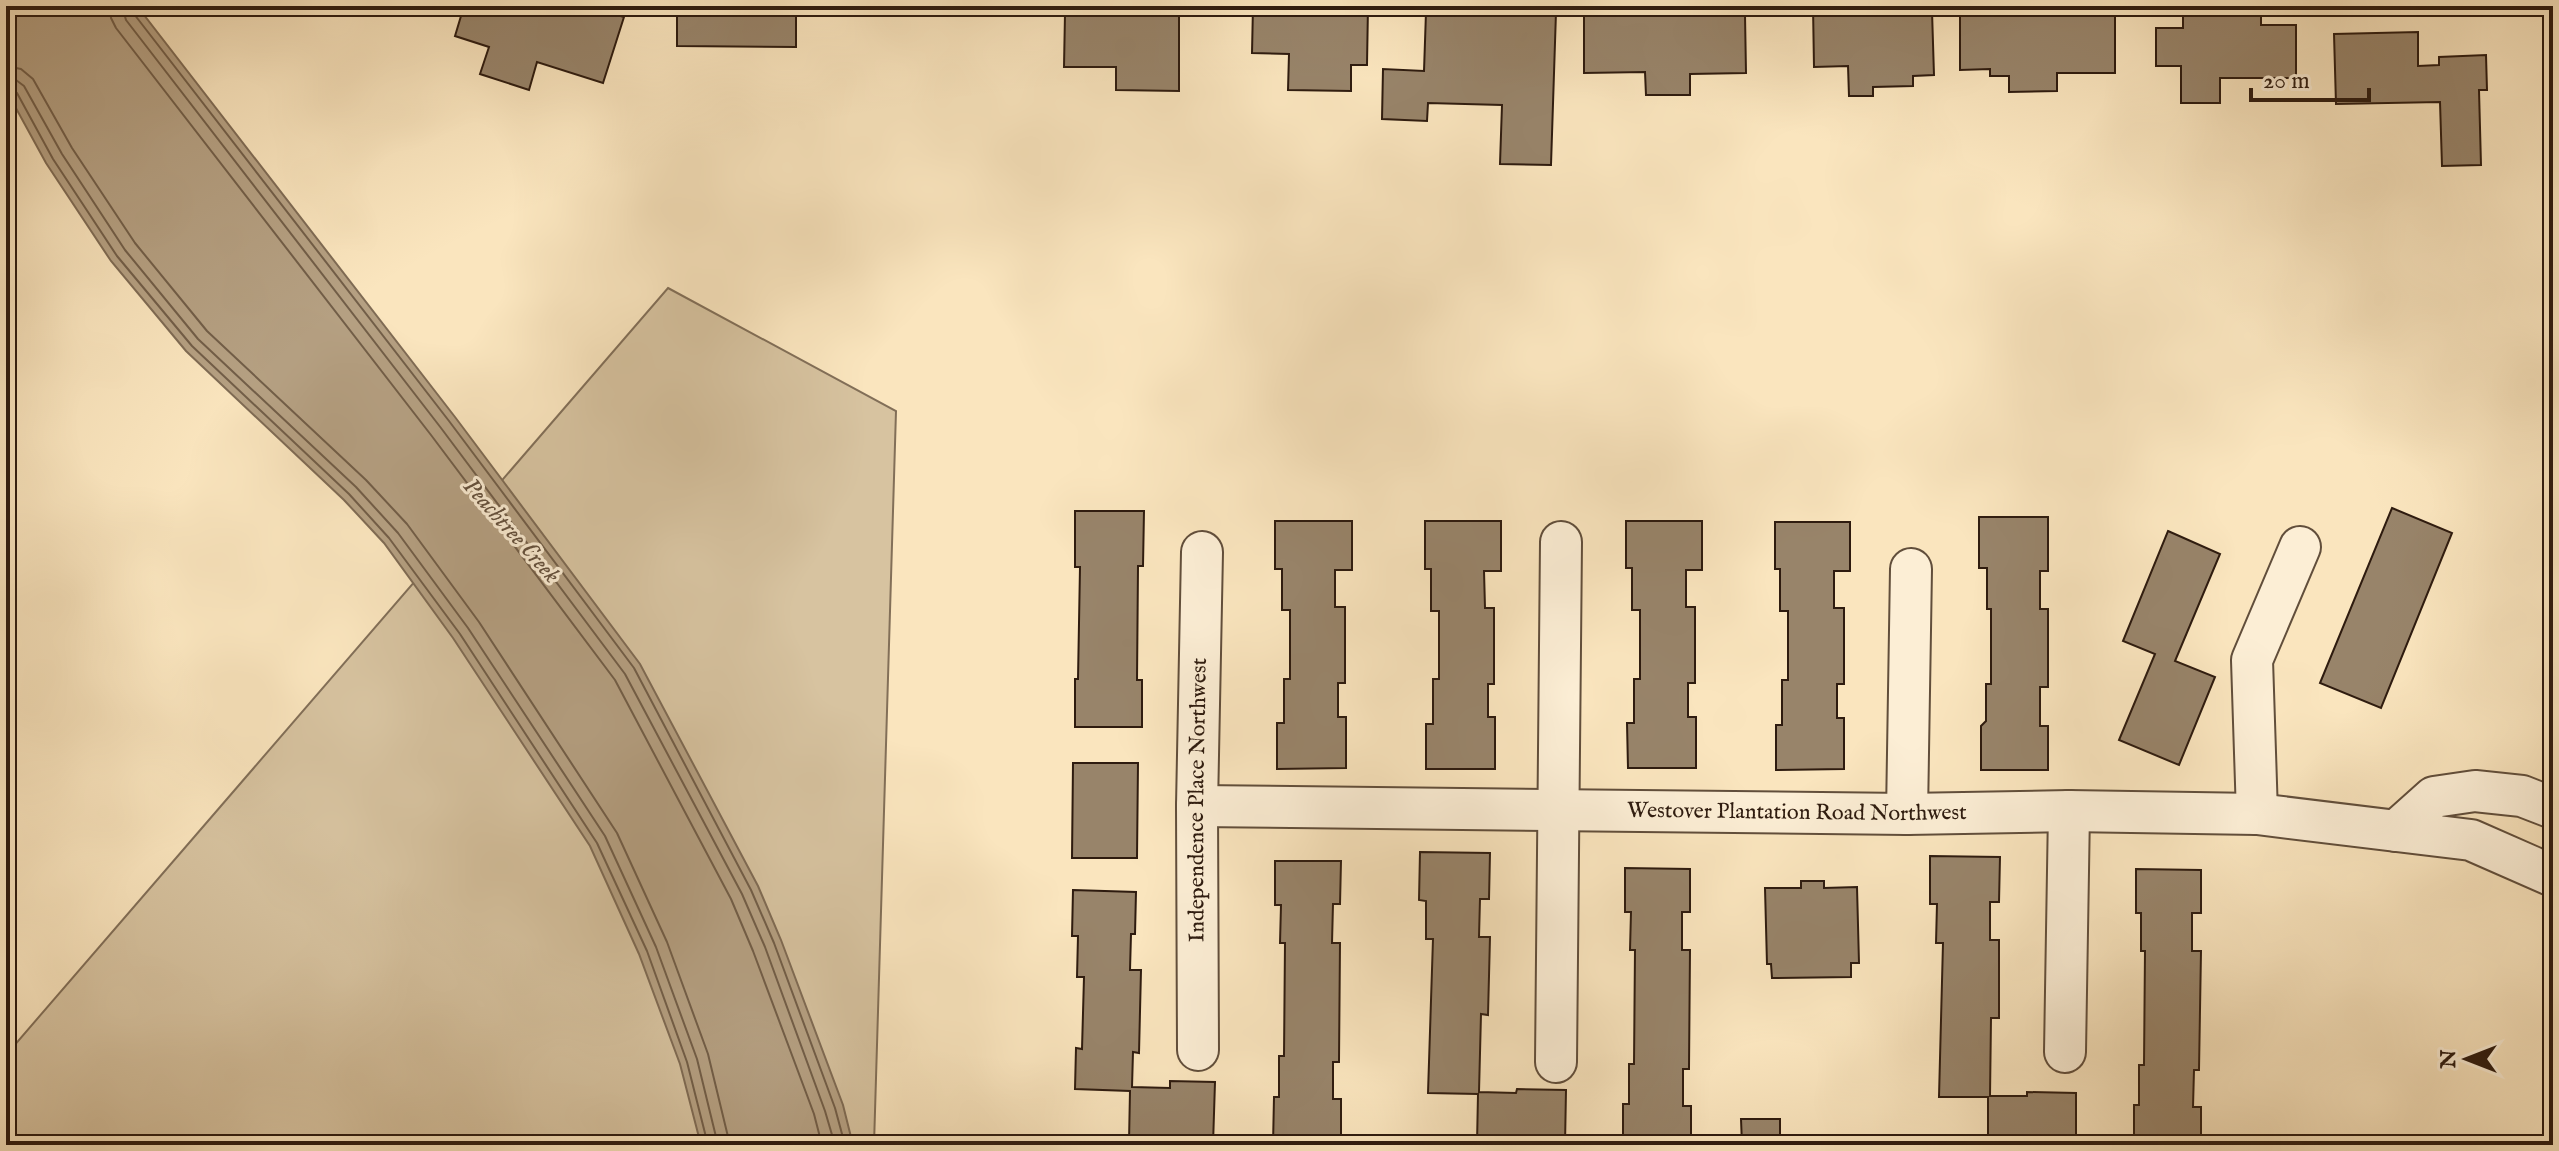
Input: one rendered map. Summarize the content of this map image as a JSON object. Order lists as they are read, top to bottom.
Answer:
{
  "streets": {
    "street": ["Independence Place Northwest", "Westover Plantation Road Northwest"]
  },
  "crossings": [
    ["Independence Place Northwest", "Westover Plantation Road Northwest"]
  ],
  "water": ["Peachtree Creek"],
  "scale_bar": "20 m",
  "north": "left"
}
